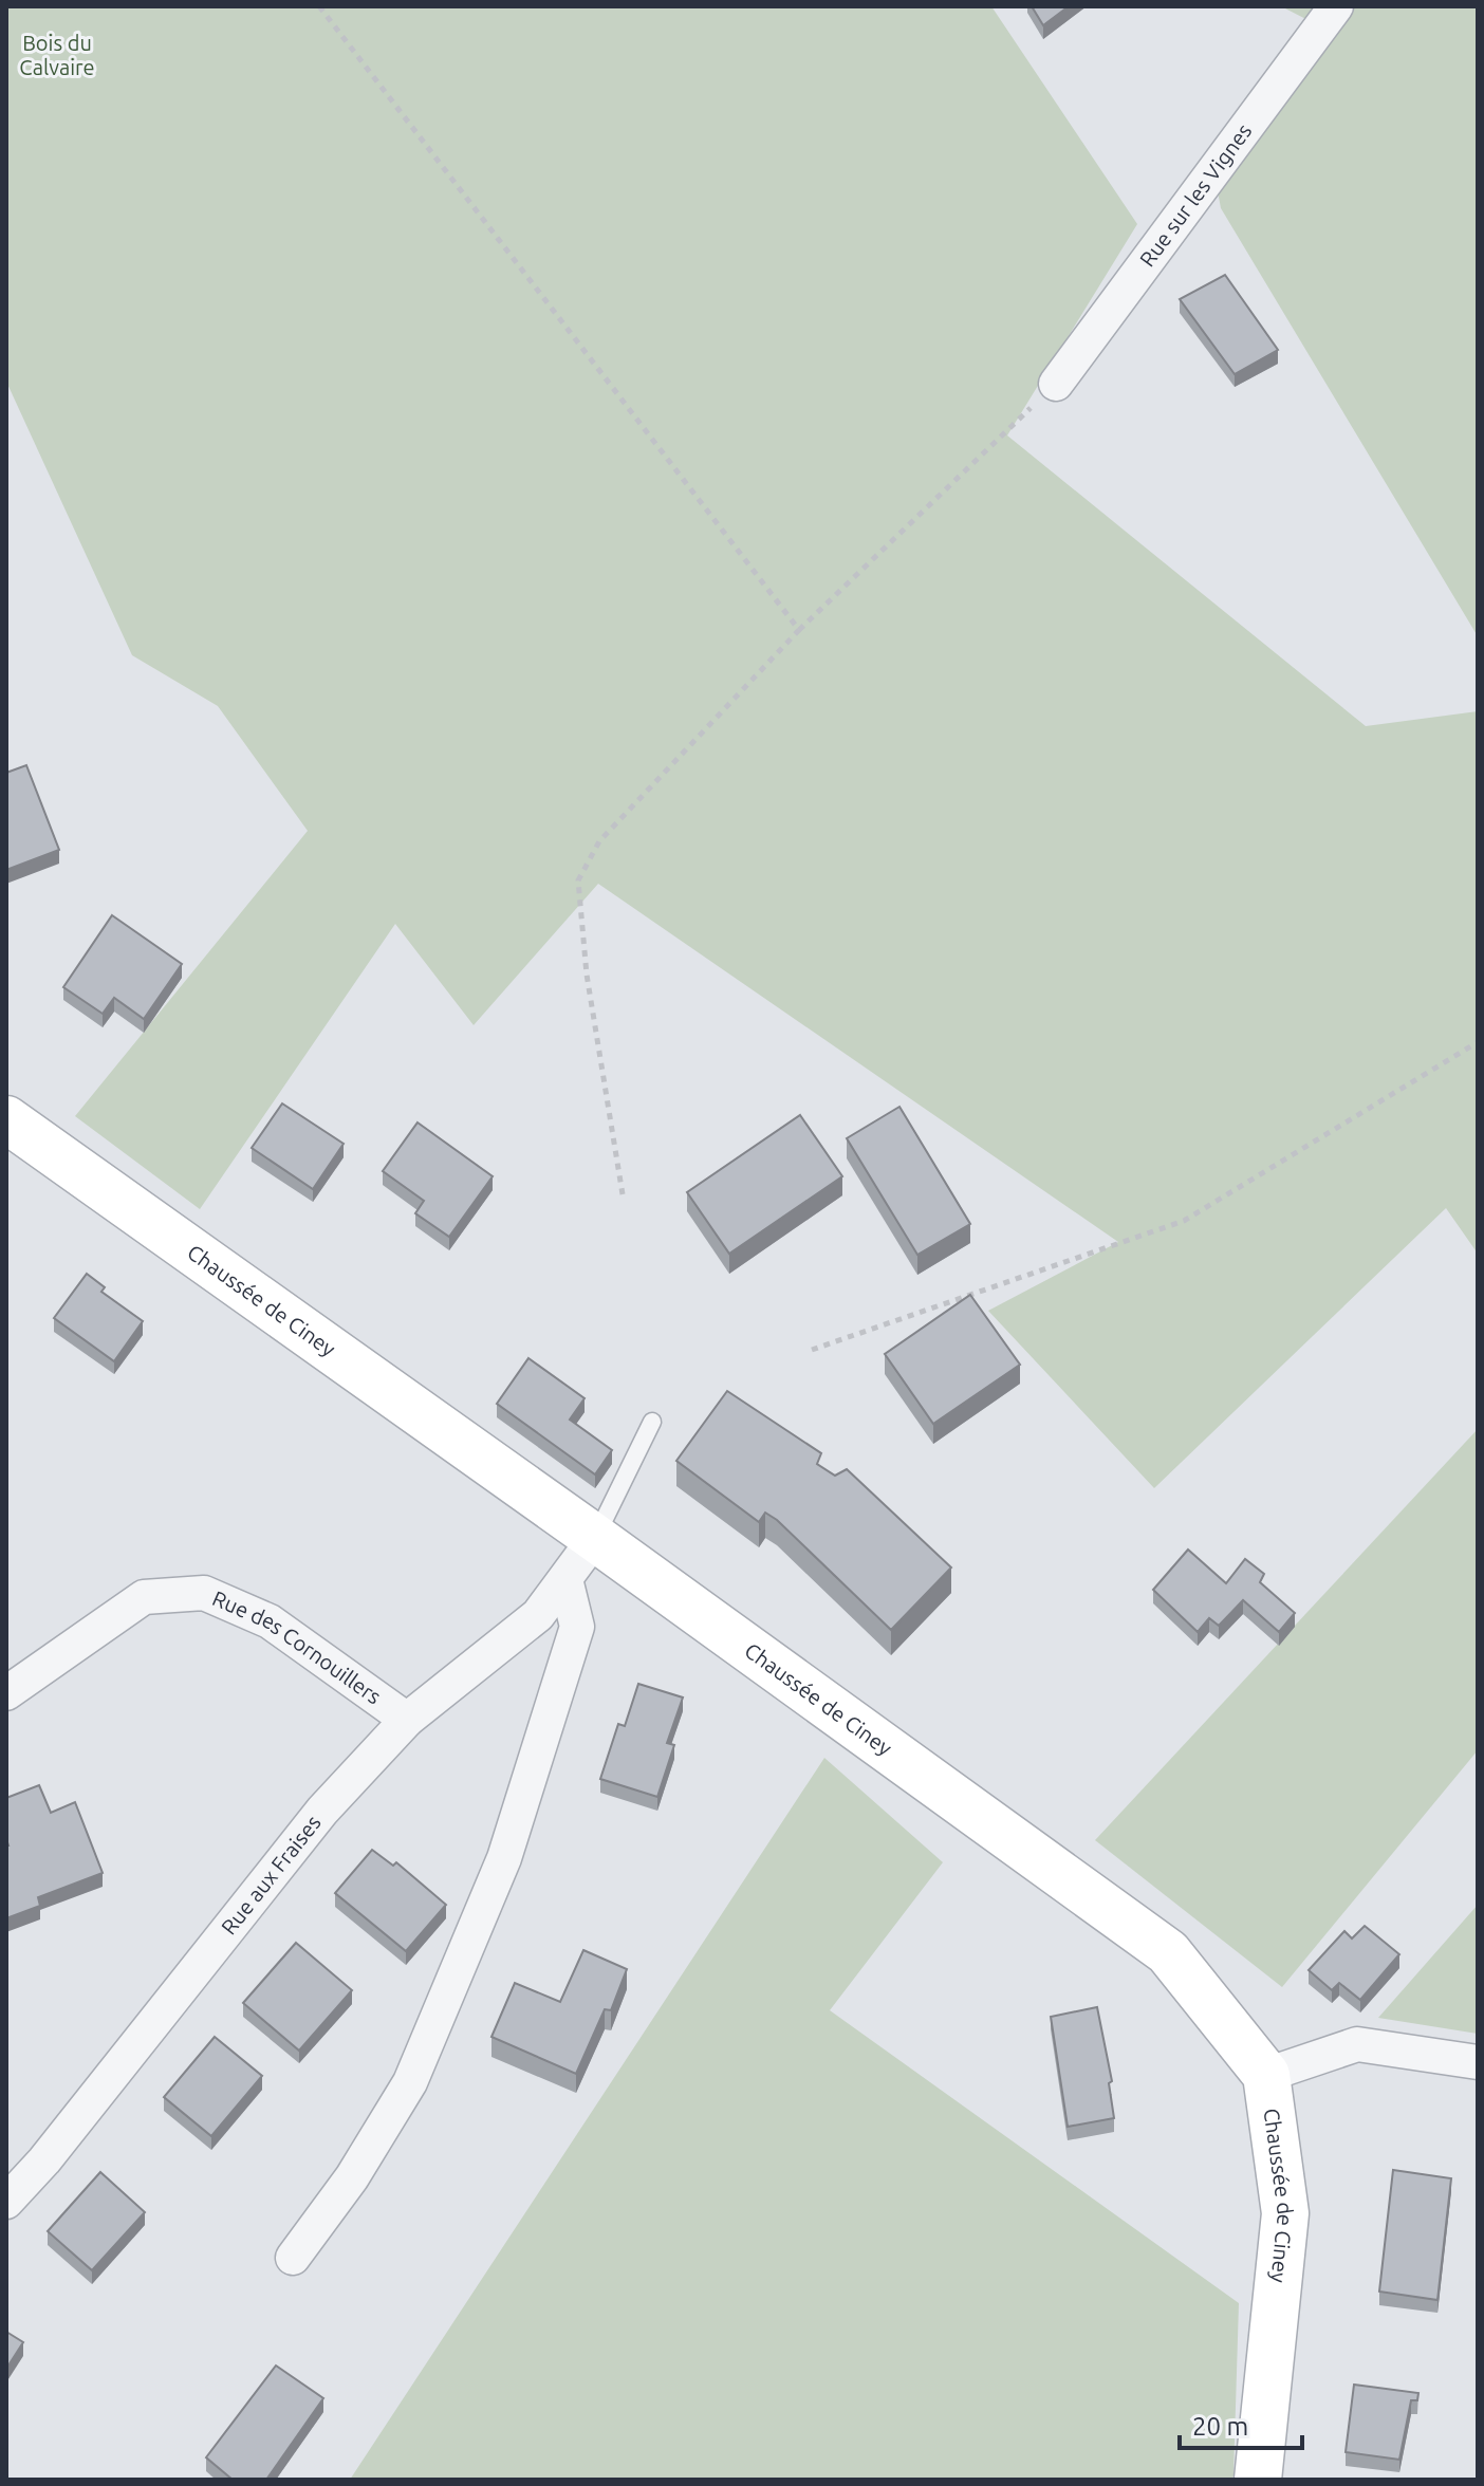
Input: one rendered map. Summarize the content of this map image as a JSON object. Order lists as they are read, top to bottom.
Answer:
{
  "streets": {
    "main road": ["Chaussée de Ciney"],
    "street": ["Rue sur les Vignes", "Rue des Cornouillers", "Rue aux Fraises"]
  },
  "crossings": [
    ["Chaussée de Ciney", "Rue aux Fraises"],
    ["Rue des Cornouillers", "Rue aux Fraises"]
  ],
  "parks": ["Bois du Calvaire"],
  "scale_bar": "20 m"
}
